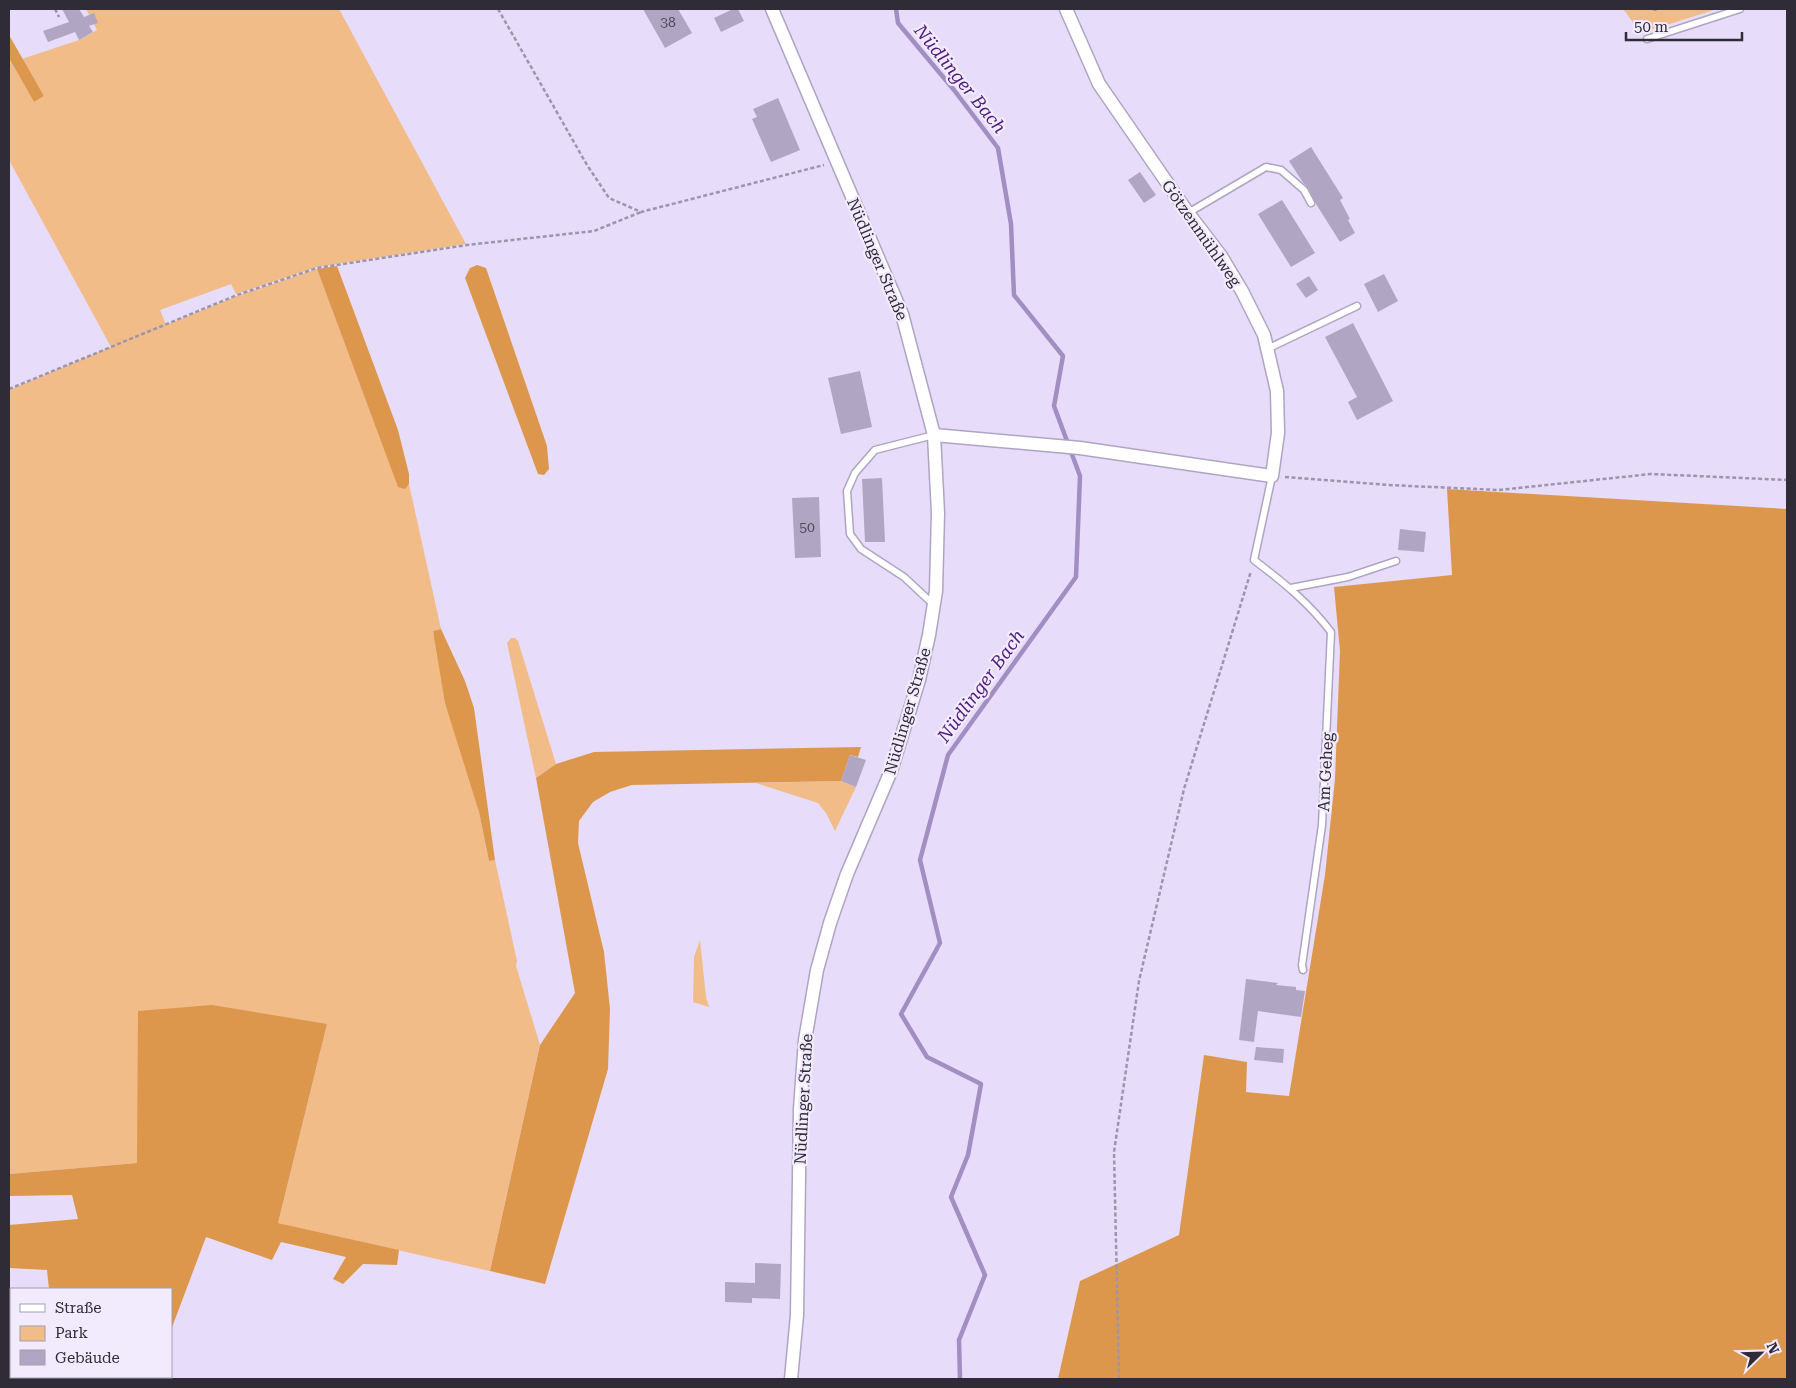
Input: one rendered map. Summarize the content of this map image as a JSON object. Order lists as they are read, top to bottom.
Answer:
{
  "streets": {
    "street": ["Götzenmühlweg", "Nüdlinger Straße"],
    "lane": ["Am Geheg"]
  },
  "water": ["Nüdlinger Bach"],
  "house_numbers": ["38", "50"],
  "legend": ["Straße", "Park", "Gebäude"],
  "scale_bar": "50 m",
  "north": "top right"
}
